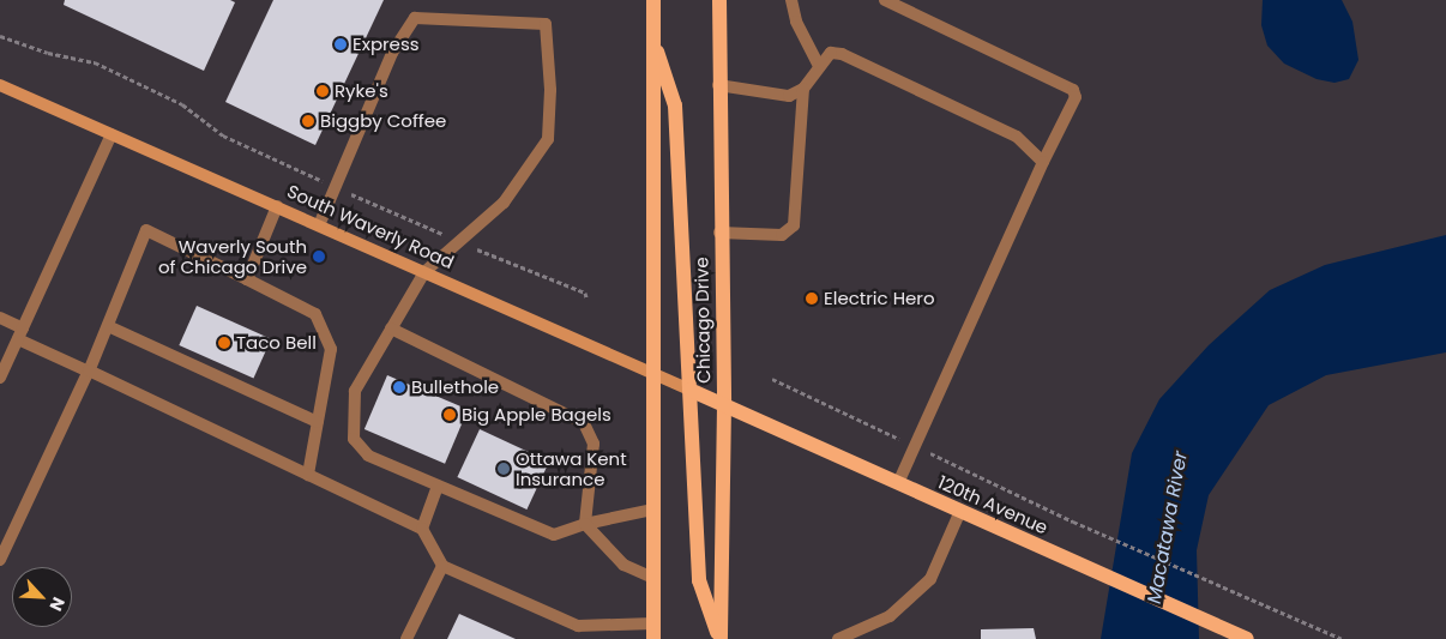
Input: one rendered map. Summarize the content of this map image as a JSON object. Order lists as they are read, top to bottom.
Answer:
{
  "streets": {
    "main road": ["South Waverly Road", "Chicago Drive", "120th Avenue"]
  },
  "crossings": [
    ["South Waverly Road", "Chicago Drive"],
    ["South Waverly Road", "120th Avenue"],
    ["Chicago Drive", "120th Avenue"]
  ],
  "water": ["Macatawa River"],
  "places": [
    "Express",
    "Ryke's",
    "Biggby Coffee",
    "Waverly South of Chicago Drive",
    "Electric Hero",
    "Taco Bell",
    "Bullethole",
    "Big Apple Bagels",
    "Ottawa Kent Insurance"
  ],
  "north": "bottom right"
}
